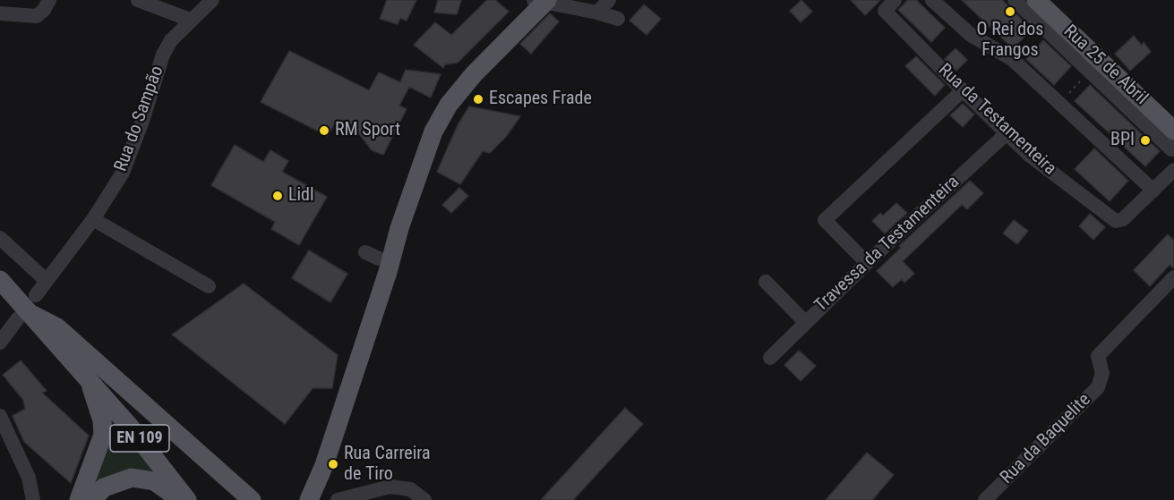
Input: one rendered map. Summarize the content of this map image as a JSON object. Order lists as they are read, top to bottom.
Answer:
{
  "streets": {
    "main road": ["Rua 25 de Abril", "EN 109"],
    "street": [
      "Rua do Sampão",
      "Rua da Testamenteira",
      "Travessa da Testamenteira",
      "Rua da Baquelite"
    ]
  },
  "crossings": [
    ["Rua da Testamenteira", "Travessa da Testamenteira"]
  ],
  "places": [
    "O Rei dos Frangos",
    "Escapes Frade",
    "RM Sport",
    "BPI",
    "Lidl",
    "Rua Carreira de Tiro"
  ]
}
